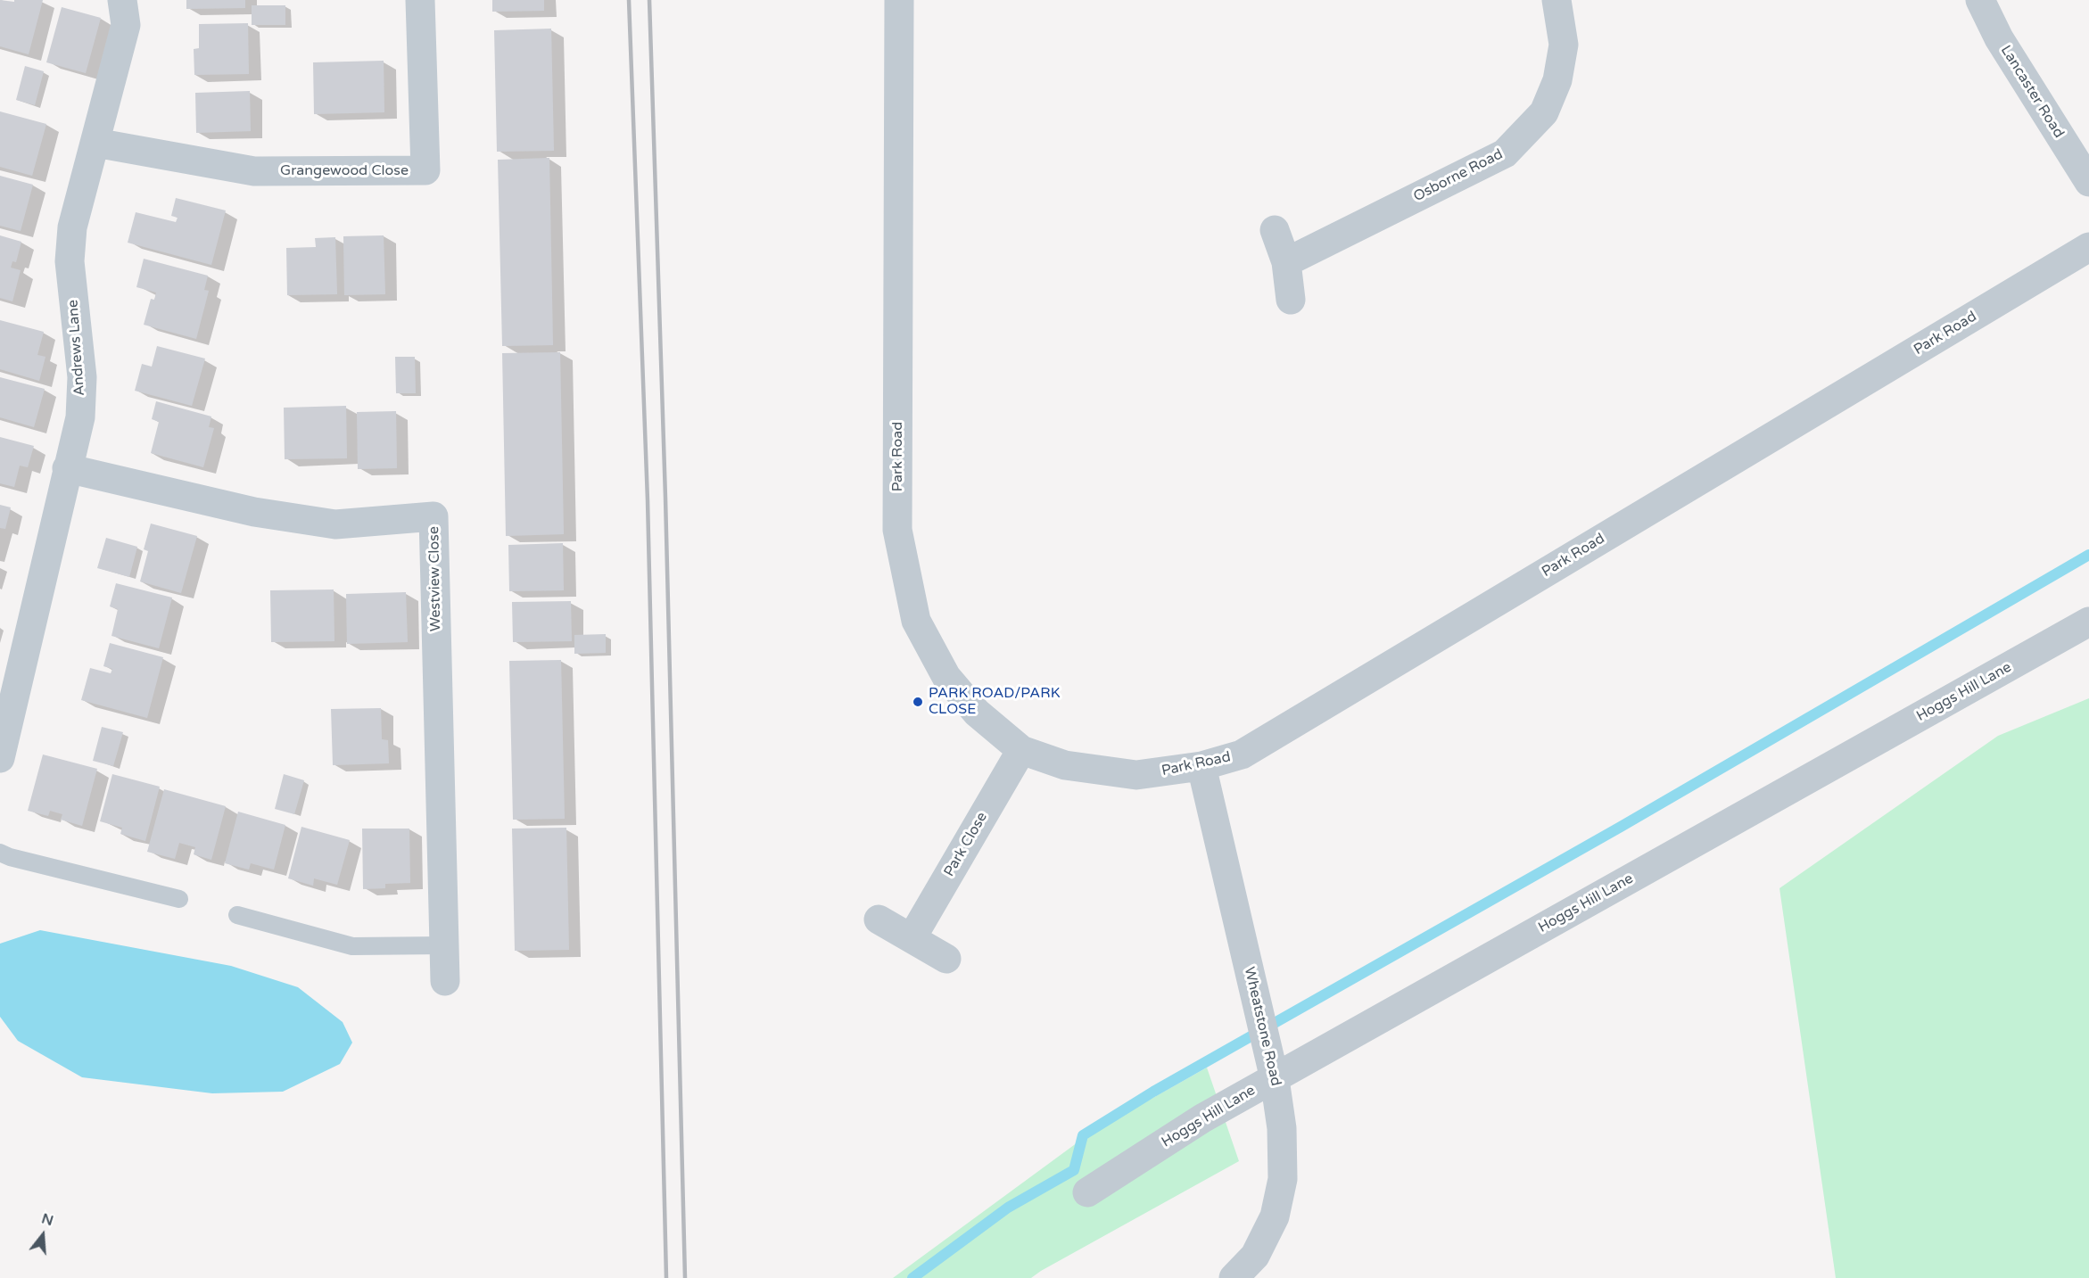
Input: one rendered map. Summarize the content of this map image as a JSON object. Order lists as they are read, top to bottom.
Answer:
{
  "streets": {
    "street": [
      "Lancaster Road",
      "Grangewood Close",
      "Osborne Road",
      "Park Road",
      "Andrews Lane",
      "Westview Close",
      "Hoggs Hill Lane",
      "Park Close",
      "Wheatstone Road"
    ]
  },
  "crossings": [
    ["Grangewood Close", "Andrews Lane"],
    ["Park Road", "Park Close"],
    ["Park Road", "Wheatstone Road"],
    ["Andrews Lane", "Westview Close"],
    ["Hoggs Hill Lane", "Wheatstone Road"]
  ],
  "places": ["PARK ROAD/PARK CLOSE"],
  "north": "top"
}
